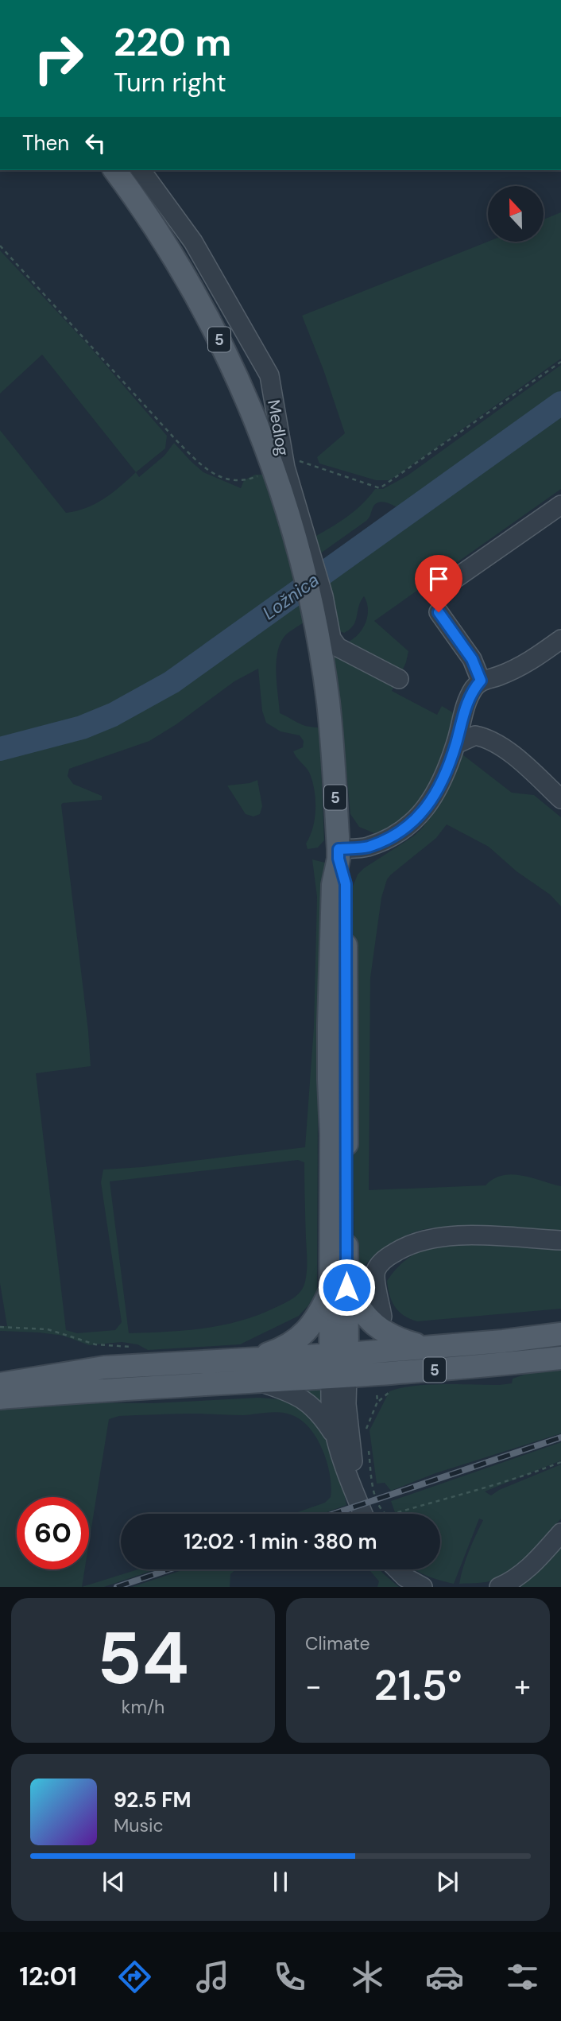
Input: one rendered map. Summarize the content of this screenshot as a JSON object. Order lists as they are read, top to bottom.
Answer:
{
  "streets": {
    "main road": ["5"],
    "street": ["Medlog"]
  },
  "water": ["Ložnica"],
  "north": "top",
  "page": {
    "turn": ["220 m", "Turn right"],
    "then": "Then",
    "limit": "60",
    "trip": "12:02 · 1 min · 380 m",
    "tile": [
      ["54", "km/h"],
      "Climate"
    ],
    "heat": ["−", "21.5°", "+"],
    "song": ["92.5 FM", "Music"],
    "tabs": "12:01"
  }
}
